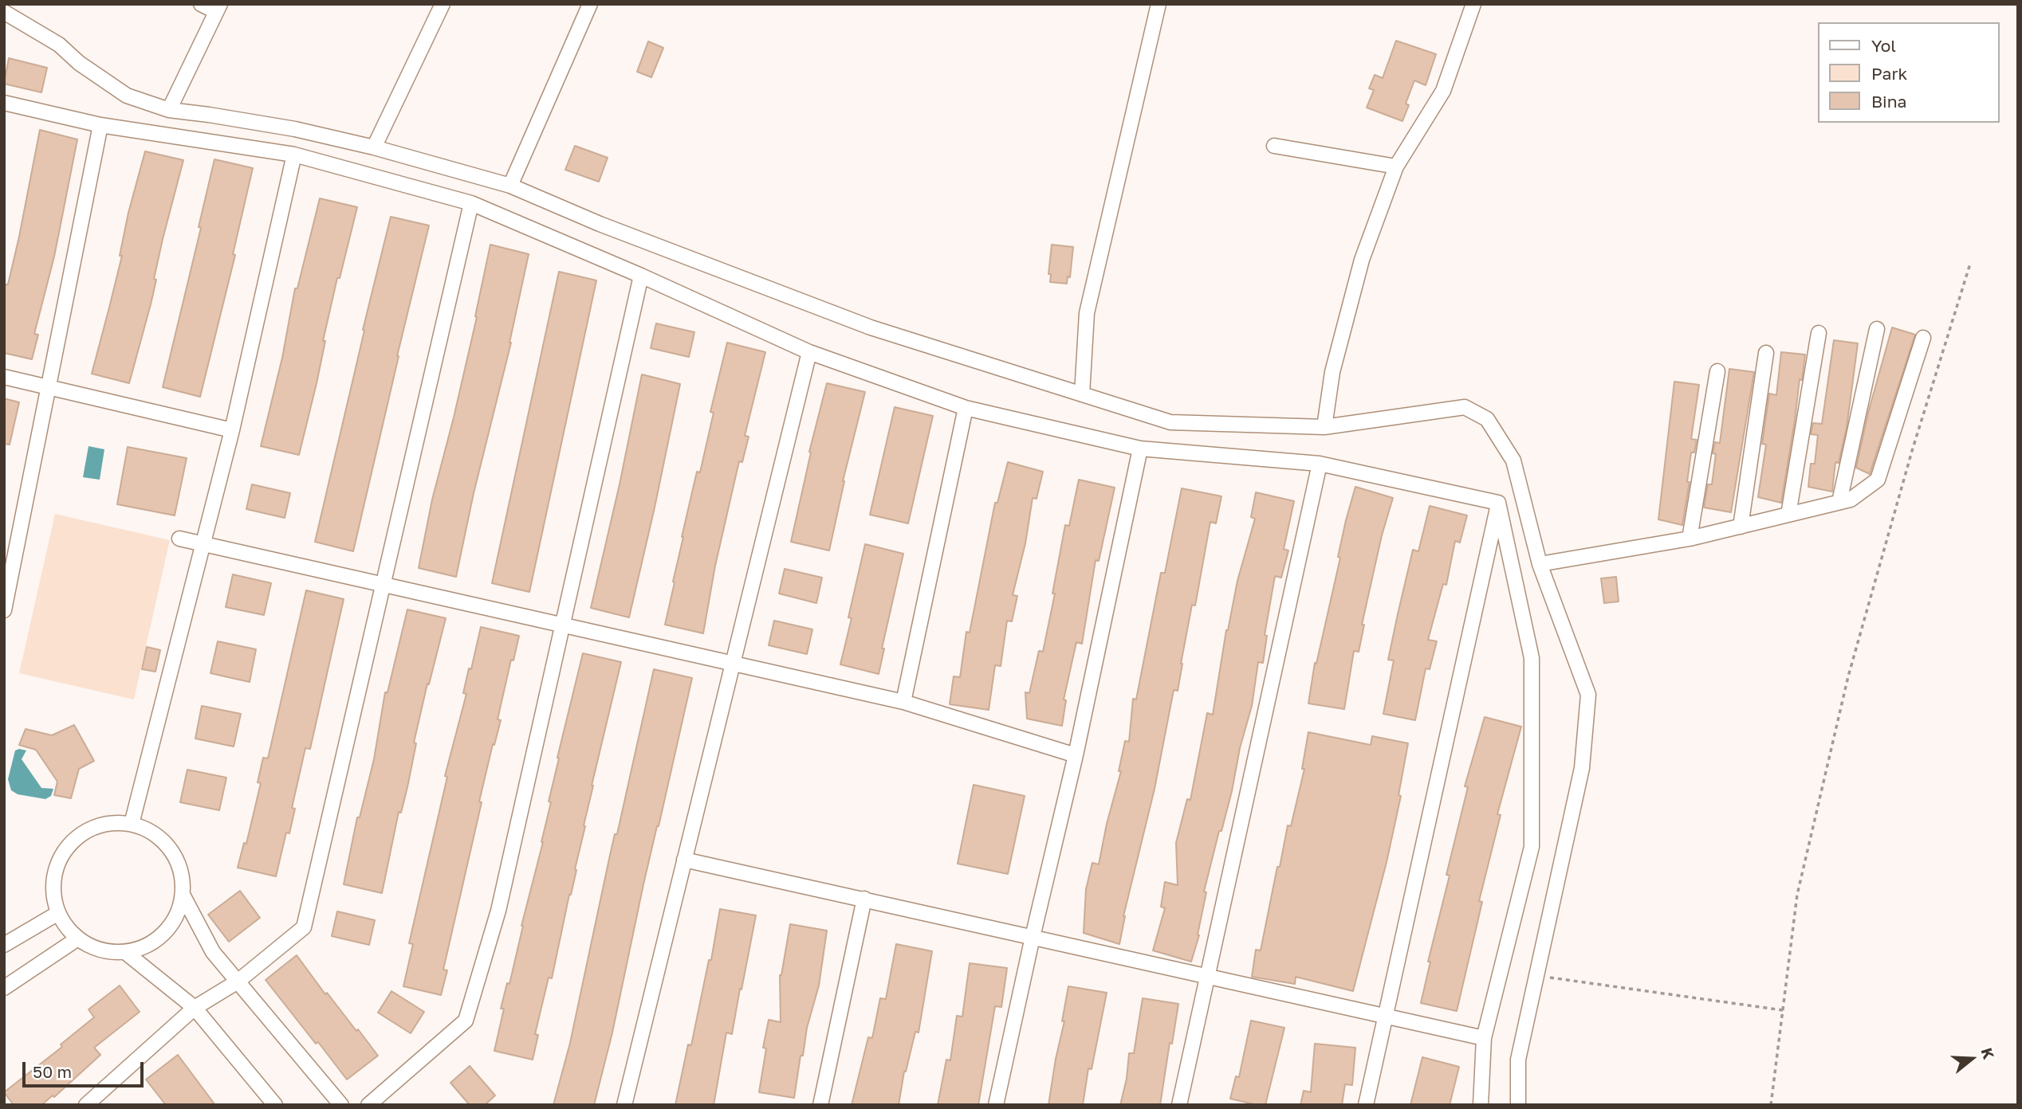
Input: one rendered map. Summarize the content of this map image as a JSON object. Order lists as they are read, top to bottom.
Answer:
{
  "legend": ["Yol", "Park", "Bina"],
  "scale_bar": "50 m",
  "north": "right"
}
